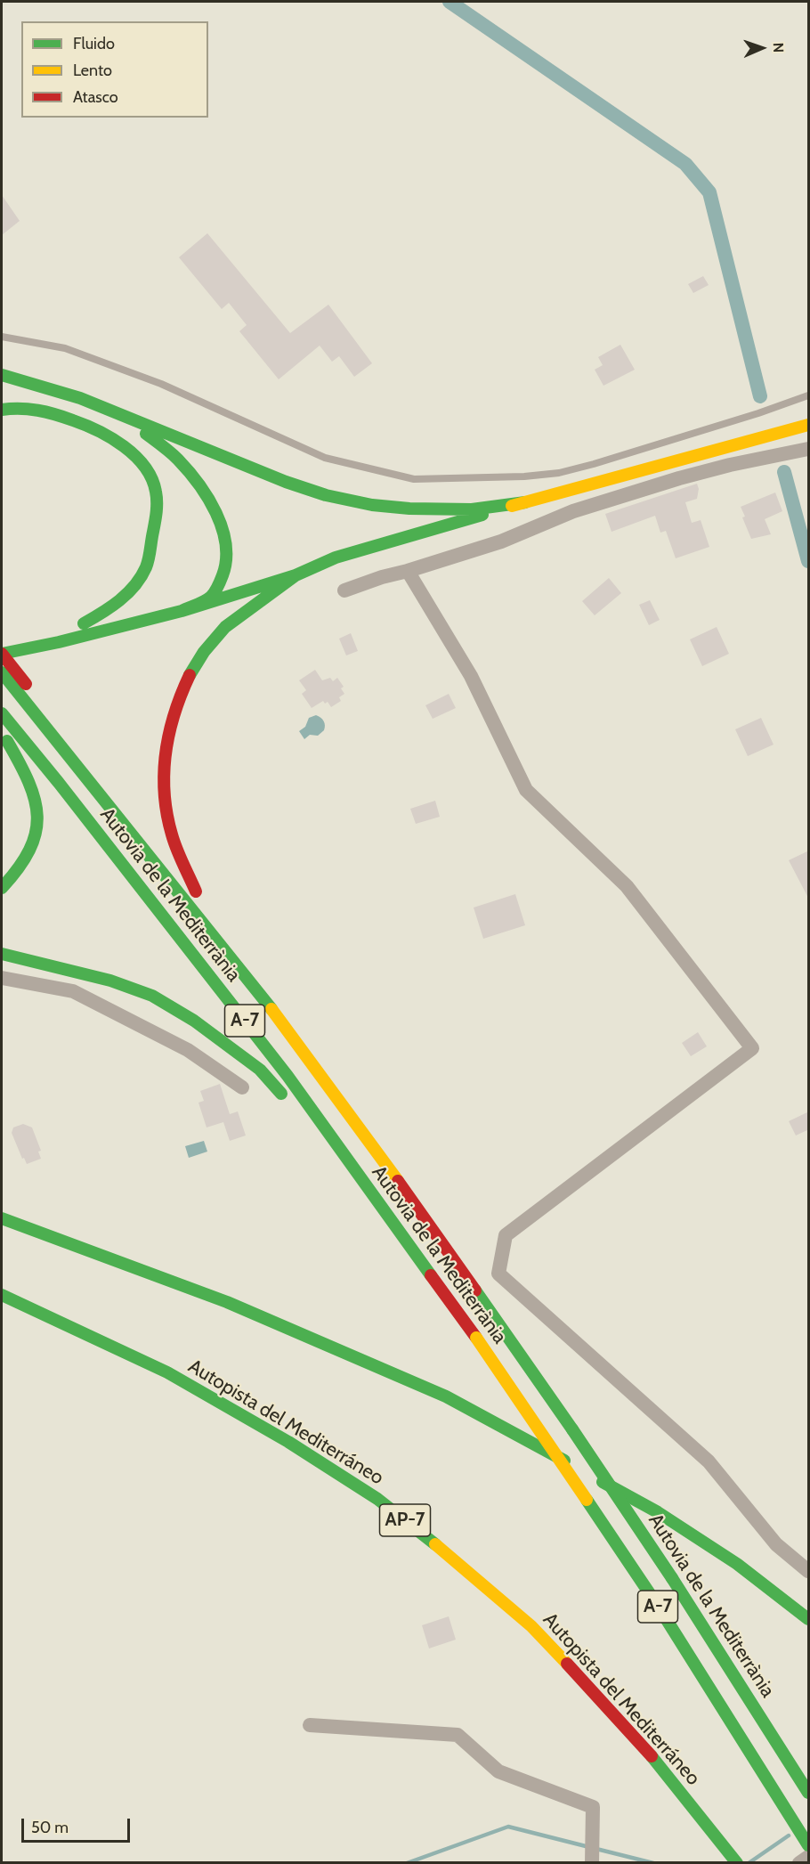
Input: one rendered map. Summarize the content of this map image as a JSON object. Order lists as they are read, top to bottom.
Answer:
{
  "streets": {
    "main road": [
      "Autovia de la Mediterrània",
      "A-7",
      "Autopista del Mediterráneo",
      "AP-7"
    ]
  },
  "legend": ["Fluido", "Lento", "Atasco"],
  "scale_bar": "50 m",
  "north": "right"
}
